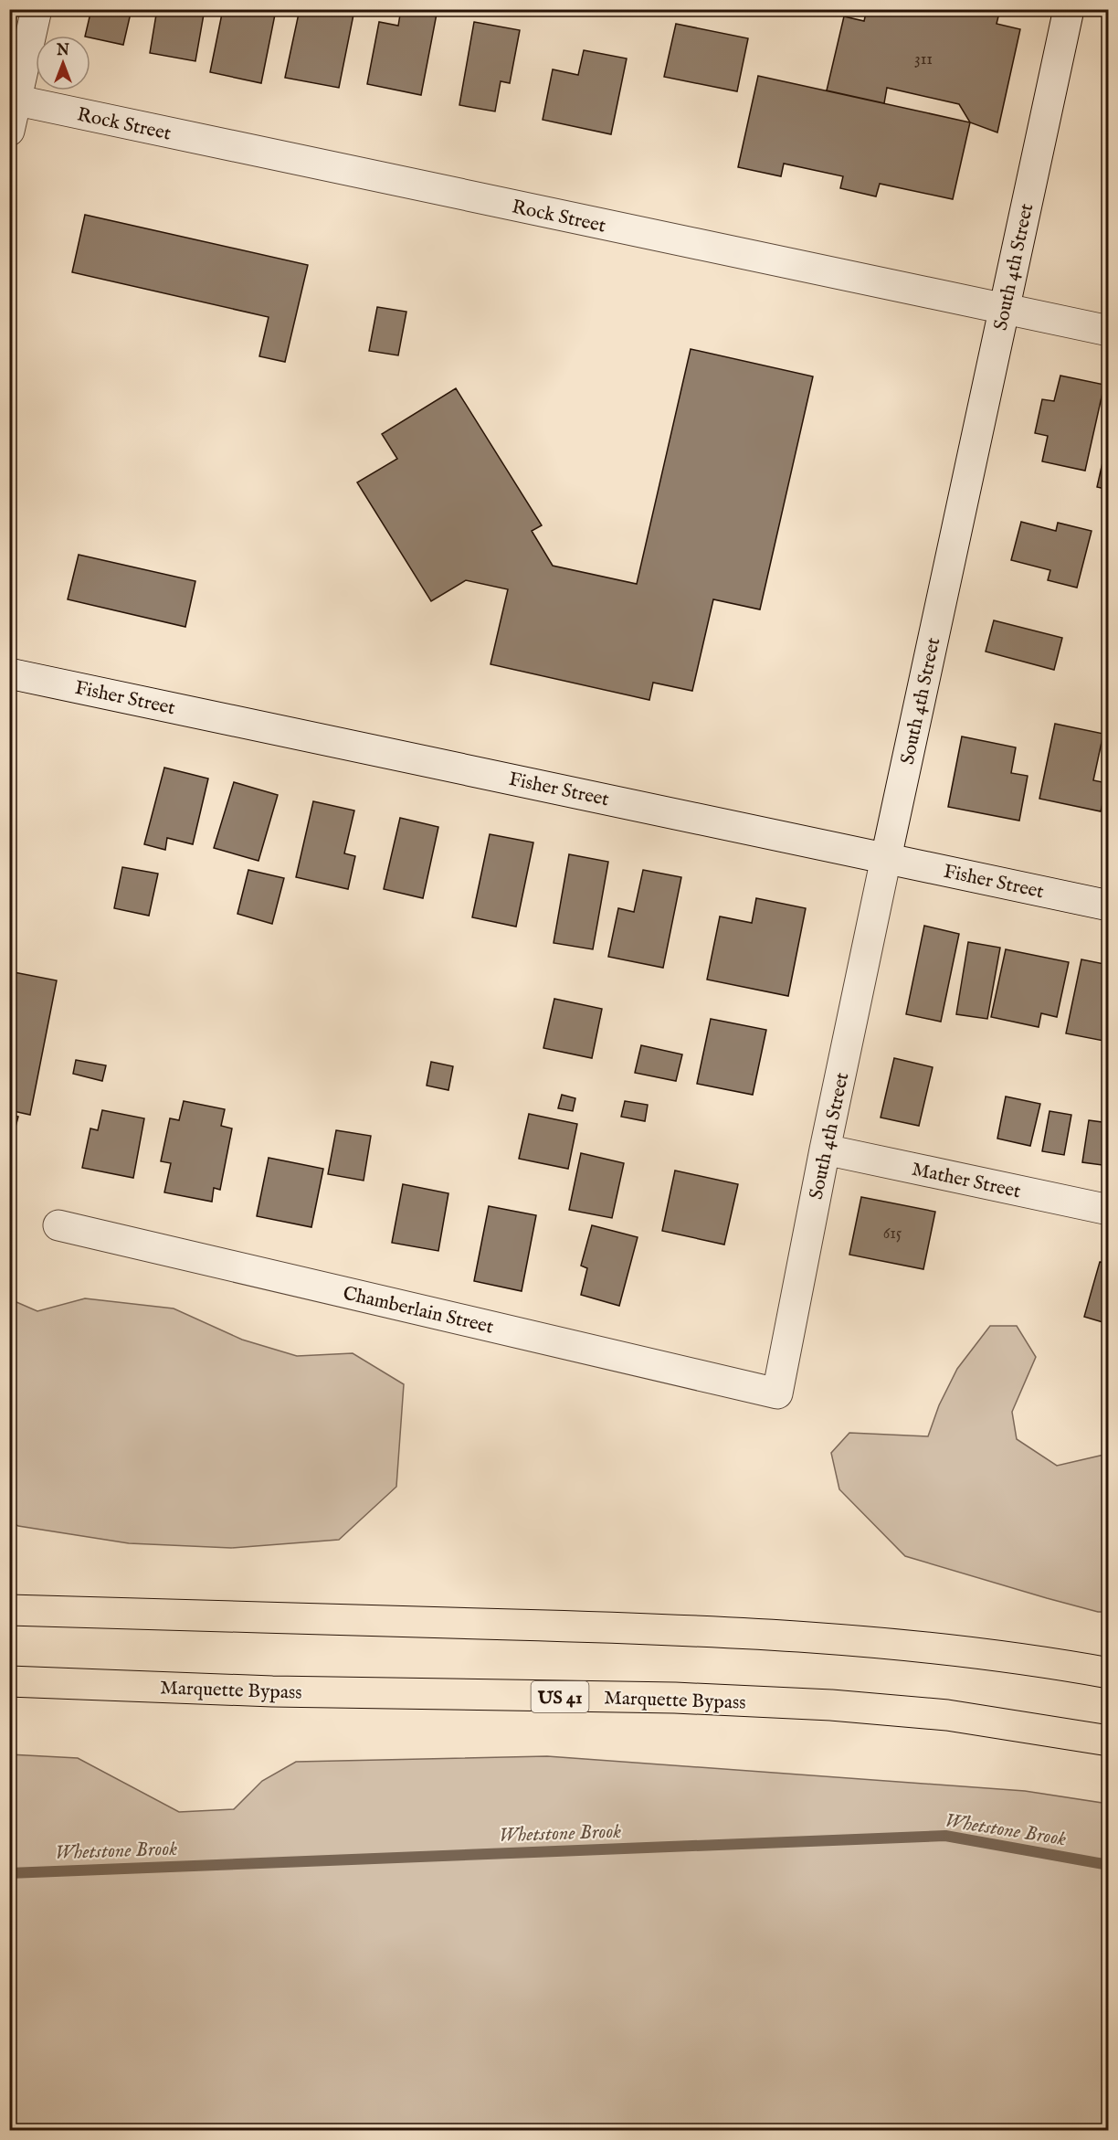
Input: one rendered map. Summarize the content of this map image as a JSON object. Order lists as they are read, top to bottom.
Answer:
{
  "streets": {
    "highway": ["Marquette Bypass", "US 41"],
    "street": [
      "Rock Street",
      "South 4th Street",
      "Fisher Street",
      "Mather Street",
      "Chamberlain Street"
    ]
  },
  "crossings": [
    ["Rock Street", "South 4th Street"],
    ["South 4th Street", "Fisher Street"],
    ["South 4th Street", "Mather Street"],
    ["South 4th Street", "Chamberlain Street"]
  ],
  "water": ["Whetstone Brook"],
  "house_numbers": ["311", "615"],
  "north": "top"
}
